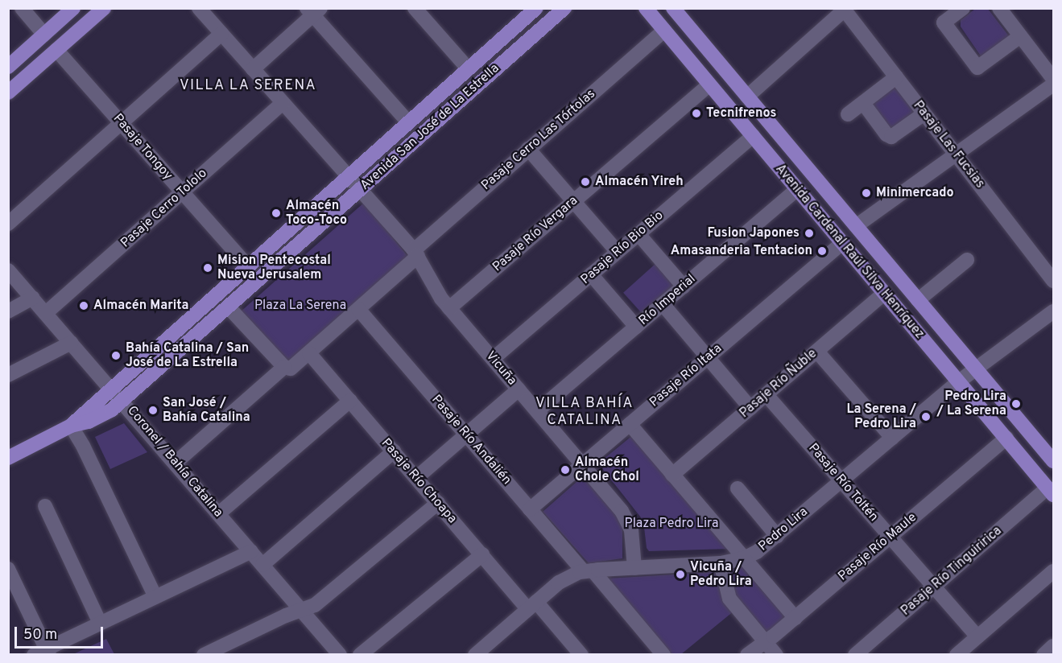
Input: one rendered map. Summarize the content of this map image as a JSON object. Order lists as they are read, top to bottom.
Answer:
{
  "streets": {
    "main road": ["Avenida San José de La Estrella", "Avenida Cardenal Raúl Silva Henríquez"],
    "street": [
      "Pasaje Cerro Las Tórtolas",
      "Pasaje Las Fucsias",
      "Pasaje Tongoy",
      "Pasaje Cerro Tololo",
      "Pasaje Río Vergara",
      "Pasaje Río Bio Bio",
      "Río Imperial",
      "Vicuña",
      "Pasaje Río Itata",
      "Pasaje Río Ñuble",
      "Pasaje Río Andalién",
      "Coronel / Bahía Catalina",
      "Pasaje Río Choapa",
      "Pasaje Río Toltén",
      "Pedro Lira",
      "Pasaje Río Maule",
      "Pasaje Río Tinguiririca"
    ]
  },
  "crossings": [
    ["Avenida San José de La Estrella", "Pasaje Tongoy"],
    ["Avenida San José de La Estrella", "Vicuña"],
    ["Avenida San José de La Estrella", "Coronel / Bahía Catalina"],
    ["Pasaje Cerro Las Tórtolas", "Avenida Cardenal Raúl Silva Henríquez"],
    ["Pasaje Cerro Las Tórtolas", "Vicuña"],
    ["Pasaje Cerro Las Tórtolas", "Pasaje Río Andalién"],
    ["Pasaje Cerro Las Tórtolas", "Coronel / Bahía Catalina"],
    ["Pasaje Cerro Las Tórtolas", "Pasaje Río Choapa"],
    ["Pasaje Tongoy", "Pasaje Cerro Tololo"],
    ["Pasaje Cerro Tololo", "Vicuña"],
    ["Pasaje Cerro Tololo", "Coronel / Bahía Catalina"],
    ["Pasaje Río Vergara", "Avenida Cardenal Raúl Silva Henríquez"],
    ["Pasaje Río Vergara", "Vicuña"],
    ["Pasaje Río Bio Bio", "Avenida Cardenal Raúl Silva Henríquez"],
    ["Pasaje Río Bio Bio", "Vicuña"],
    ["Avenida Cardenal Raúl Silva Henríquez", "Río Imperial"],
    ["Avenida Cardenal Raúl Silva Henríquez", "Pasaje Río Itata"],
    ["Avenida Cardenal Raúl Silva Henríquez", "Pasaje Río Ñuble"],
    ["Avenida Cardenal Raúl Silva Henríquez", "Pedro Lira"],
    ["Avenida Cardenal Raúl Silva Henríquez", "Pasaje Río Maule"],
    ["Avenida Cardenal Raúl Silva Henríquez", "Pasaje Río Tinguiririca"],
    ["Río Imperial", "Vicuña"],
    ["Vicuña", "Pasaje Río Itata"],
    ["Vicuña", "Pedro Lira"],
    ["Pasaje Río Itata", "Pasaje Río Andalién"],
    ["Pasaje Río Ñuble", "Pasaje Río Toltén"],
    ["Pasaje Río Andalién", "Pedro Lira"],
    ["Pasaje Río Choapa", "Pedro Lira"],
    ["Pasaje Río Toltén", "Pedro Lira"],
    ["Pasaje Río Toltén", "Pasaje Río Maule"],
    ["Pasaje Río Toltén", "Pasaje Río Tinguiririca"]
  ],
  "districts": ["VILLA LA SERENA", "VILLA BAHÍA CATALINA"],
  "parks": ["Plaza La Serena", "Plaza Pedro Lira"],
  "places": [
    "Tecnifrenos",
    "Almacén Yireh",
    "Minimercado",
    "Almacén Toco-Toco",
    "Fusion Japones",
    "Amasanderia Tentacion",
    "Mision Pentecostal Nueva Jerusalem",
    "Almacén Marita",
    "Bahía Catalina / San José de La Estrella",
    "Pedro Lira / La Serena",
    "San José / Bahía Catalina",
    "La Serena / Pedro Lira",
    "Almacén Chole Chol",
    "Vicuña / Pedro Lira"
  ],
  "scale_bar": "50 m"
}
